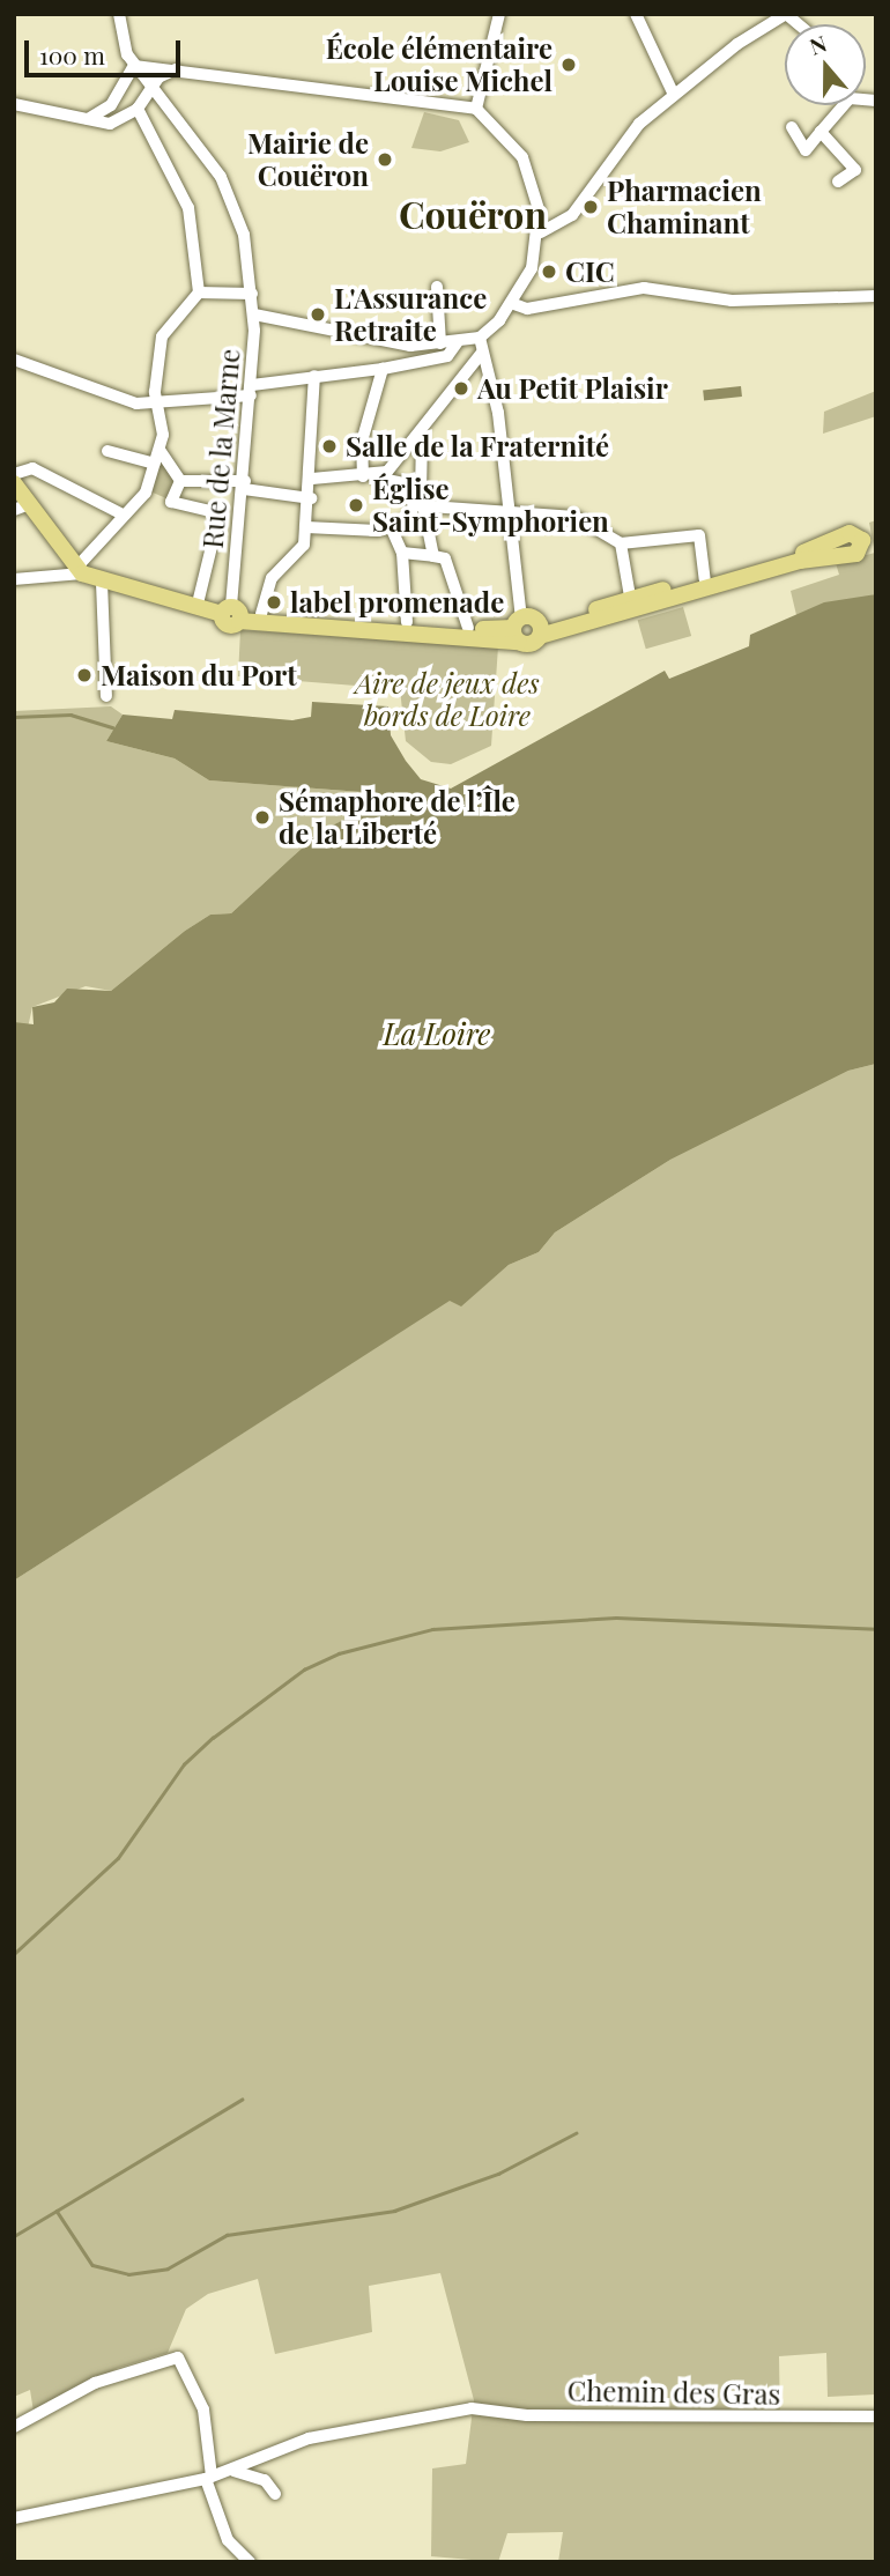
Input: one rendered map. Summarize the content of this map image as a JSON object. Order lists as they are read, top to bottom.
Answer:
{
  "streets": {
    "street": ["Rue de la Marne", "Chemin des Gras"]
  },
  "districts": ["Couëron"],
  "water": ["La Loire"],
  "parks": ["Aire de jeux des bords de Loire"],
  "places": [
    "École élémentaire Louise Michel",
    "Mairie de Couëron",
    "Pharmacien Chaminant",
    "CIC",
    "L'Assurance Retraite",
    "Au Petit Plaisir",
    "Salle de la Fraternité",
    "Église Saint-Symphorien",
    "label promenade",
    "Maison du Port",
    "Sémaphore de l’Île de la Liberté"
  ],
  "scale_bar": "100 m",
  "north": "top"
}
